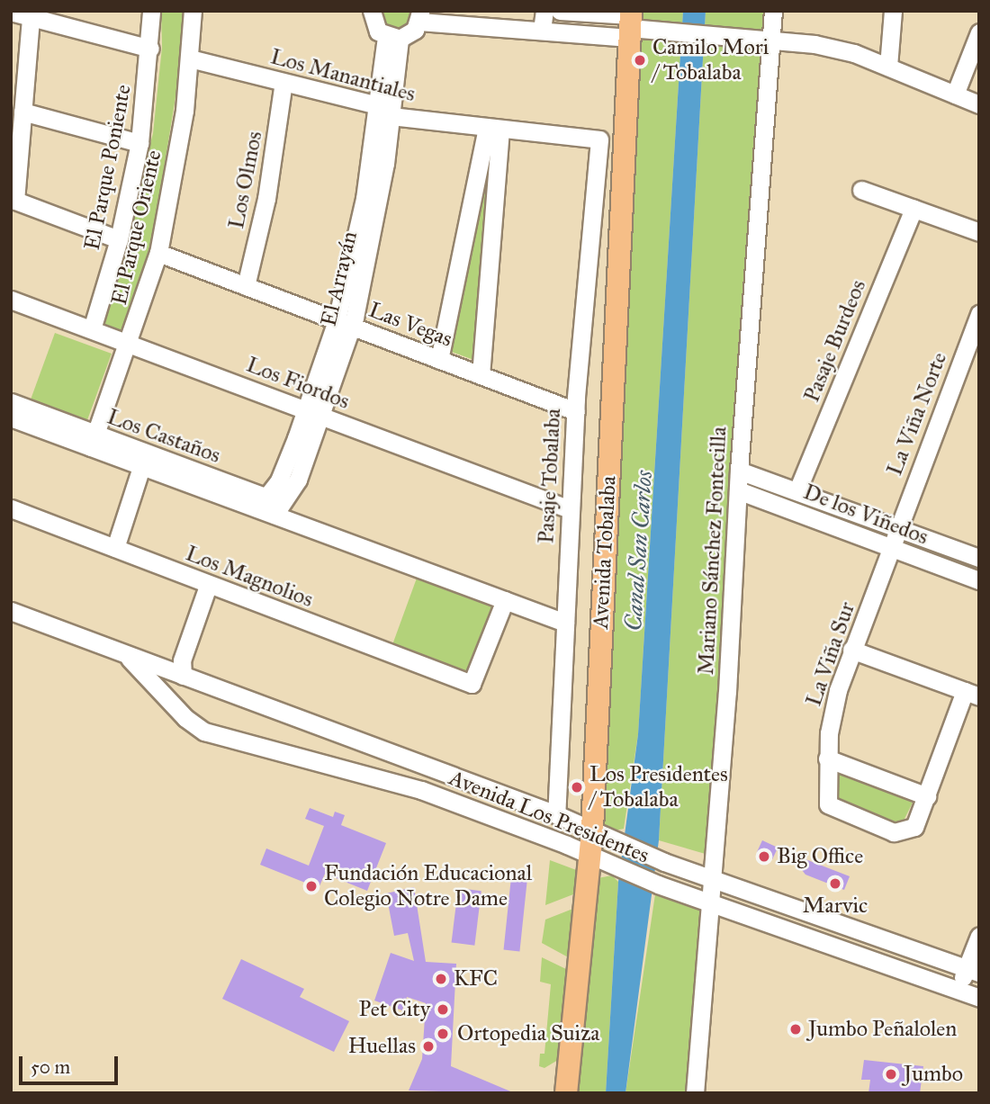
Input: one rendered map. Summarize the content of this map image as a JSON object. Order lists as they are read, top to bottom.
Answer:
{
  "streets": {
    "main road": ["Avenida Tobalaba"],
    "street": [
      "Los Manantiales",
      "El Parque Poniente",
      "Los Olmos",
      "El Parque Oriente",
      "El Arrayán",
      "Las Vegas",
      "Pasaje Burdeos",
      "Los Fiordos",
      "La Viña Norte",
      "Los Castaños",
      "Pasaje Tobalaba",
      "De los Viñedos",
      "Mariano Sánchez Fontecilla",
      "Los Magnolios",
      "La Viña Sur",
      "Avenida Los Presidentes"
    ]
  },
  "crossings": [
    ["Los Manantiales", "Los Olmos"],
    ["Los Manantiales", "El Parque Oriente"],
    ["Los Manantiales", "El Arrayán"],
    ["Los Manantiales", "Pasaje Tobalaba"],
    ["El Parque Poniente", "Los Fiordos"],
    ["Los Olmos", "Las Vegas"],
    ["El Parque Oriente", "Las Vegas"],
    ["El Parque Oriente", "Los Fiordos"],
    ["El Parque Oriente", "Los Castaños"],
    ["El Arrayán", "Las Vegas"],
    ["El Arrayán", "Los Fiordos"],
    ["El Arrayán", "Los Castaños"],
    ["Las Vegas", "Pasaje Tobalaba"],
    ["Pasaje Burdeos", "De los Viñedos"],
    ["Los Fiordos", "Pasaje Tobalaba"],
    ["La Viña Norte", "De los Viñedos"],
    ["La Viña Norte", "La Viña Sur"],
    ["Los Castaños", "Pasaje Tobalaba"],
    ["Los Castaños", "Los Magnolios"],
    ["Pasaje Tobalaba", "Avenida Los Presidentes"],
    ["De los Viñedos", "Mariano Sánchez Fontecilla"],
    ["De los Viñedos", "La Viña Sur"],
    ["Mariano Sánchez Fontecilla", "Avenida Los Presidentes"],
    ["Avenida Tobalaba", "Avenida Los Presidentes"]
  ],
  "water": ["Canal San Carlos"],
  "places": [
    "Camilo Mori / Tobalaba",
    "Los Presidentes / Tobalaba",
    "Big Office",
    "Marvic",
    "Fundación Educacional Colegio Notre Dame",
    "KFC",
    "Pet City",
    "Jumbo Peñalolen",
    "Ortopedia Suiza",
    "Huellas",
    "Jumbo"
  ],
  "scale_bar": "50 m"
}
